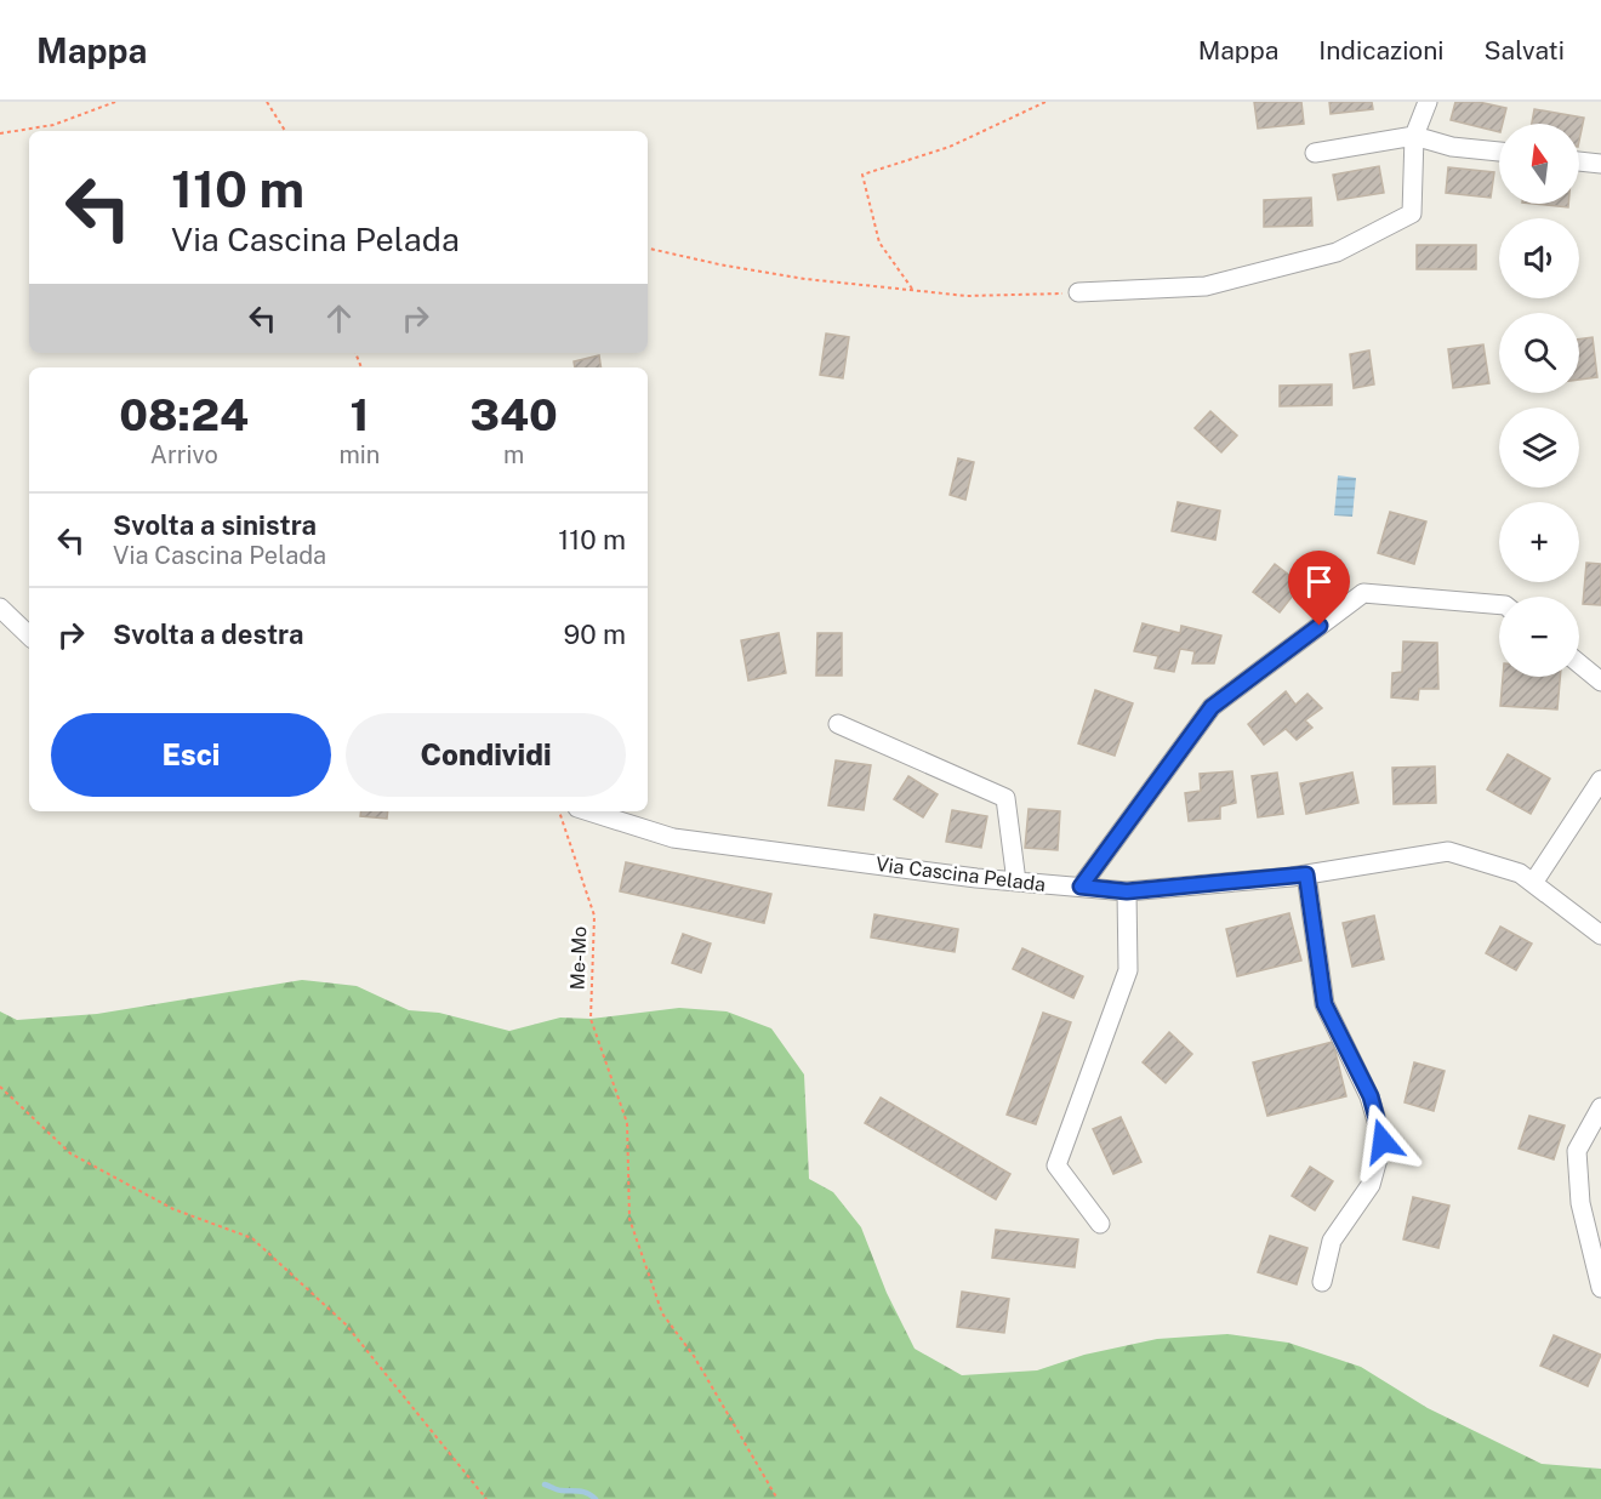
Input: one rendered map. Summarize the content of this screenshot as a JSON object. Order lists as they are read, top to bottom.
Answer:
{
  "streets": {
    "street": ["Via Cascina Pelada"],
    "path": ["Me-Mo"]
  },
  "north": "top",
  "page": {
    "header": "Mappa",
    "nav": ["Mappa", "Indicazioni", "Salvati"],
    "map_buttons": ["+", "−"],
    "turn": ["110 m", "Via Cascina Pelada"],
    "eta": [
      "08:24",
      "Arrivo",
      "1",
      "min",
      "340",
      "m"
    ],
    "list": [
      {
        "name": "Svolta a sinistra",
        "note": "Via Cascina Pelada",
        "value": "110 m"
      },
      {
        "name": "Svolta a destra",
        "value": "90 m"
      }
    ],
    "buttons": ["Esci", "Condividi"]
  }
}
